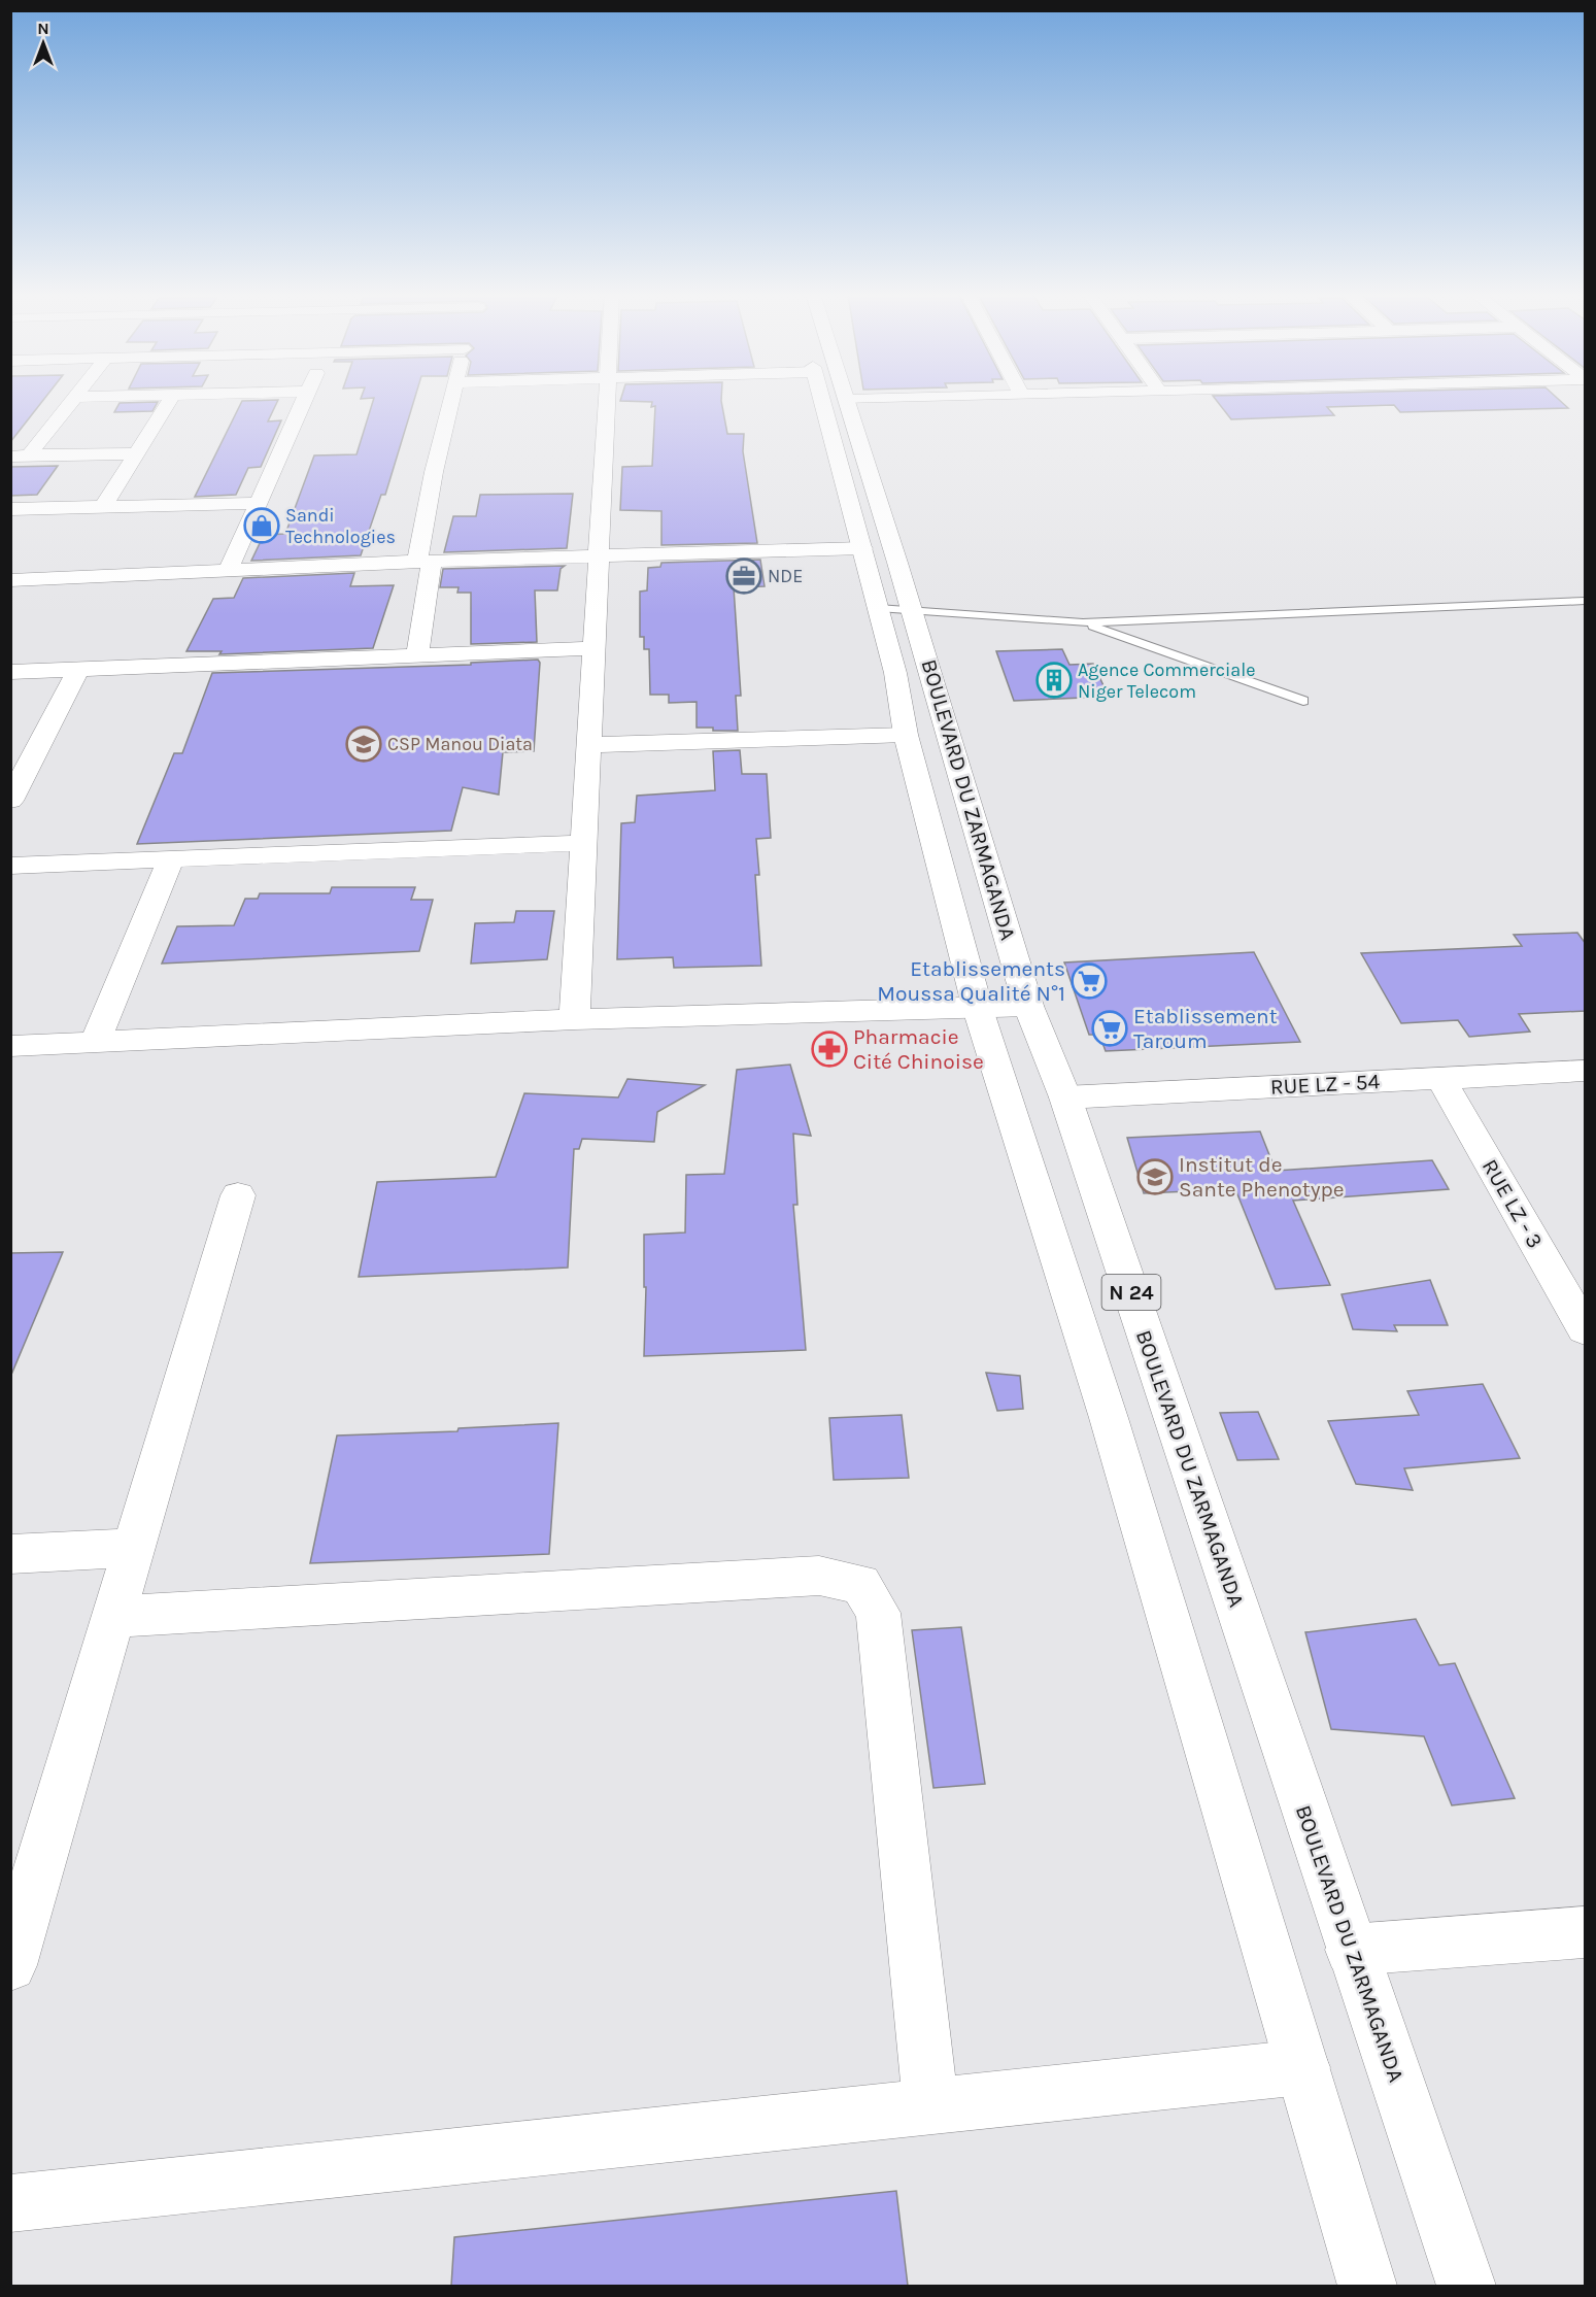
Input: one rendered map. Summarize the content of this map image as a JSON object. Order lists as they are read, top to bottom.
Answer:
{
  "streets": {
    "street": [
      "BOULEVARD DU ZARMAGANDA",
      "RUE LZ - 54",
      "RUE LZ - 3",
      "N 24"
    ]
  },
  "crossings": [
    ["BOULEVARD DU ZARMAGANDA", "RUE LZ - 54"],
    ["RUE LZ - 54", "RUE LZ - 3"]
  ],
  "places": {
    "shop": ["Sandi Technologies"],
    "office": ["NDE"],
    "building": ["Agence Commerciale Niger Telecom"],
    "school or university": ["CSP Manou Diata", "Institut de Sante Phenotype"],
    "supermarket": ["Etablissements Moussa Qualité N°1", "Etablissement Taroum"],
    "pharmacy": ["Pharmacie Cité Chinoise"]
  },
  "north": "top"
}
